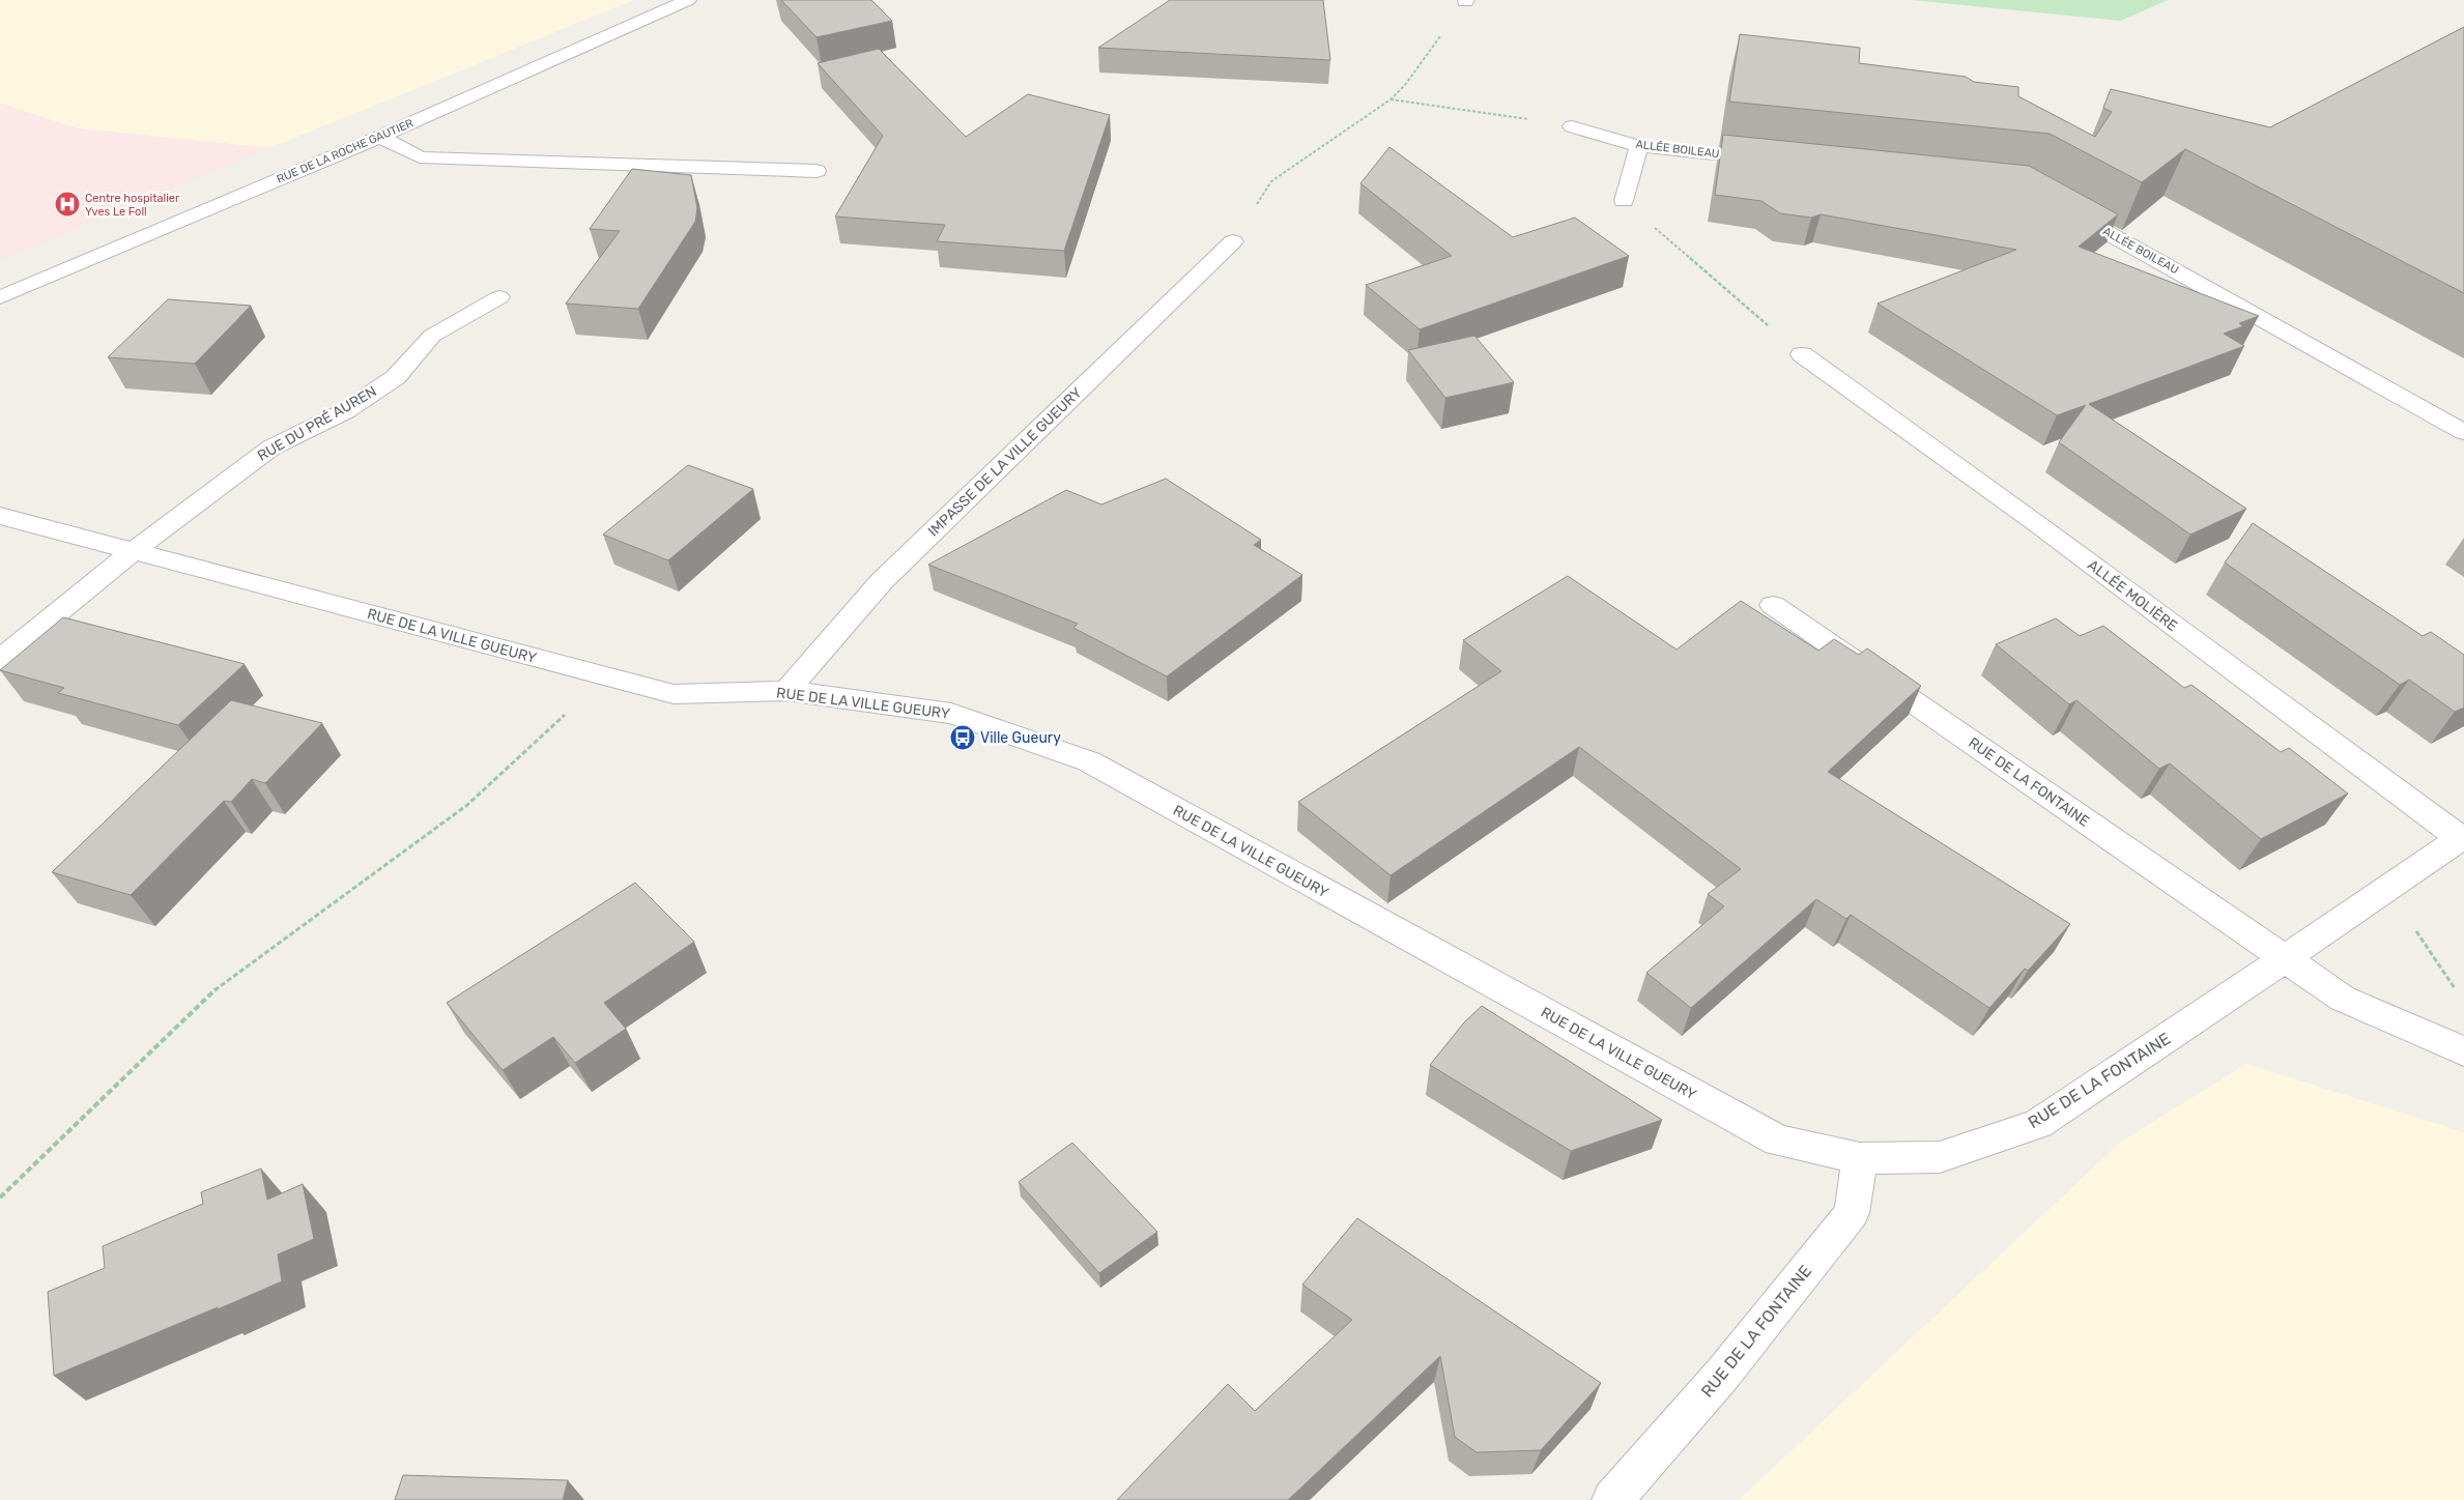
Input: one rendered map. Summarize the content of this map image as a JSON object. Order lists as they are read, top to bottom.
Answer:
{
  "streets": {
    "street": [
      "ALLÉE BOILEAU",
      "RUE DE LA ROCHE GAUTIER",
      "RUE DU PRÉ AUREN",
      "IMPASSE DE LA VILLE GUEURY",
      "ALLÉE MOLIÈRE",
      "RUE DE LA VILLE GUEURY",
      "RUE DE LA FONTAINE"
    ]
  },
  "crossings": [
    ["RUE DU PRÉ AUREN", "RUE DE LA VILLE GUEURY"],
    ["IMPASSE DE LA VILLE GUEURY", "RUE DE LA VILLE GUEURY"],
    ["ALLÉE MOLIÈRE", "RUE DE LA FONTAINE"],
    ["RUE DE LA VILLE GUEURY", "RUE DE LA FONTAINE"]
  ],
  "places": {
    "hospital": ["Centre hospitalier Yves Le Foll"],
    "bus stop": ["Ville Gueury"]
  }
}
